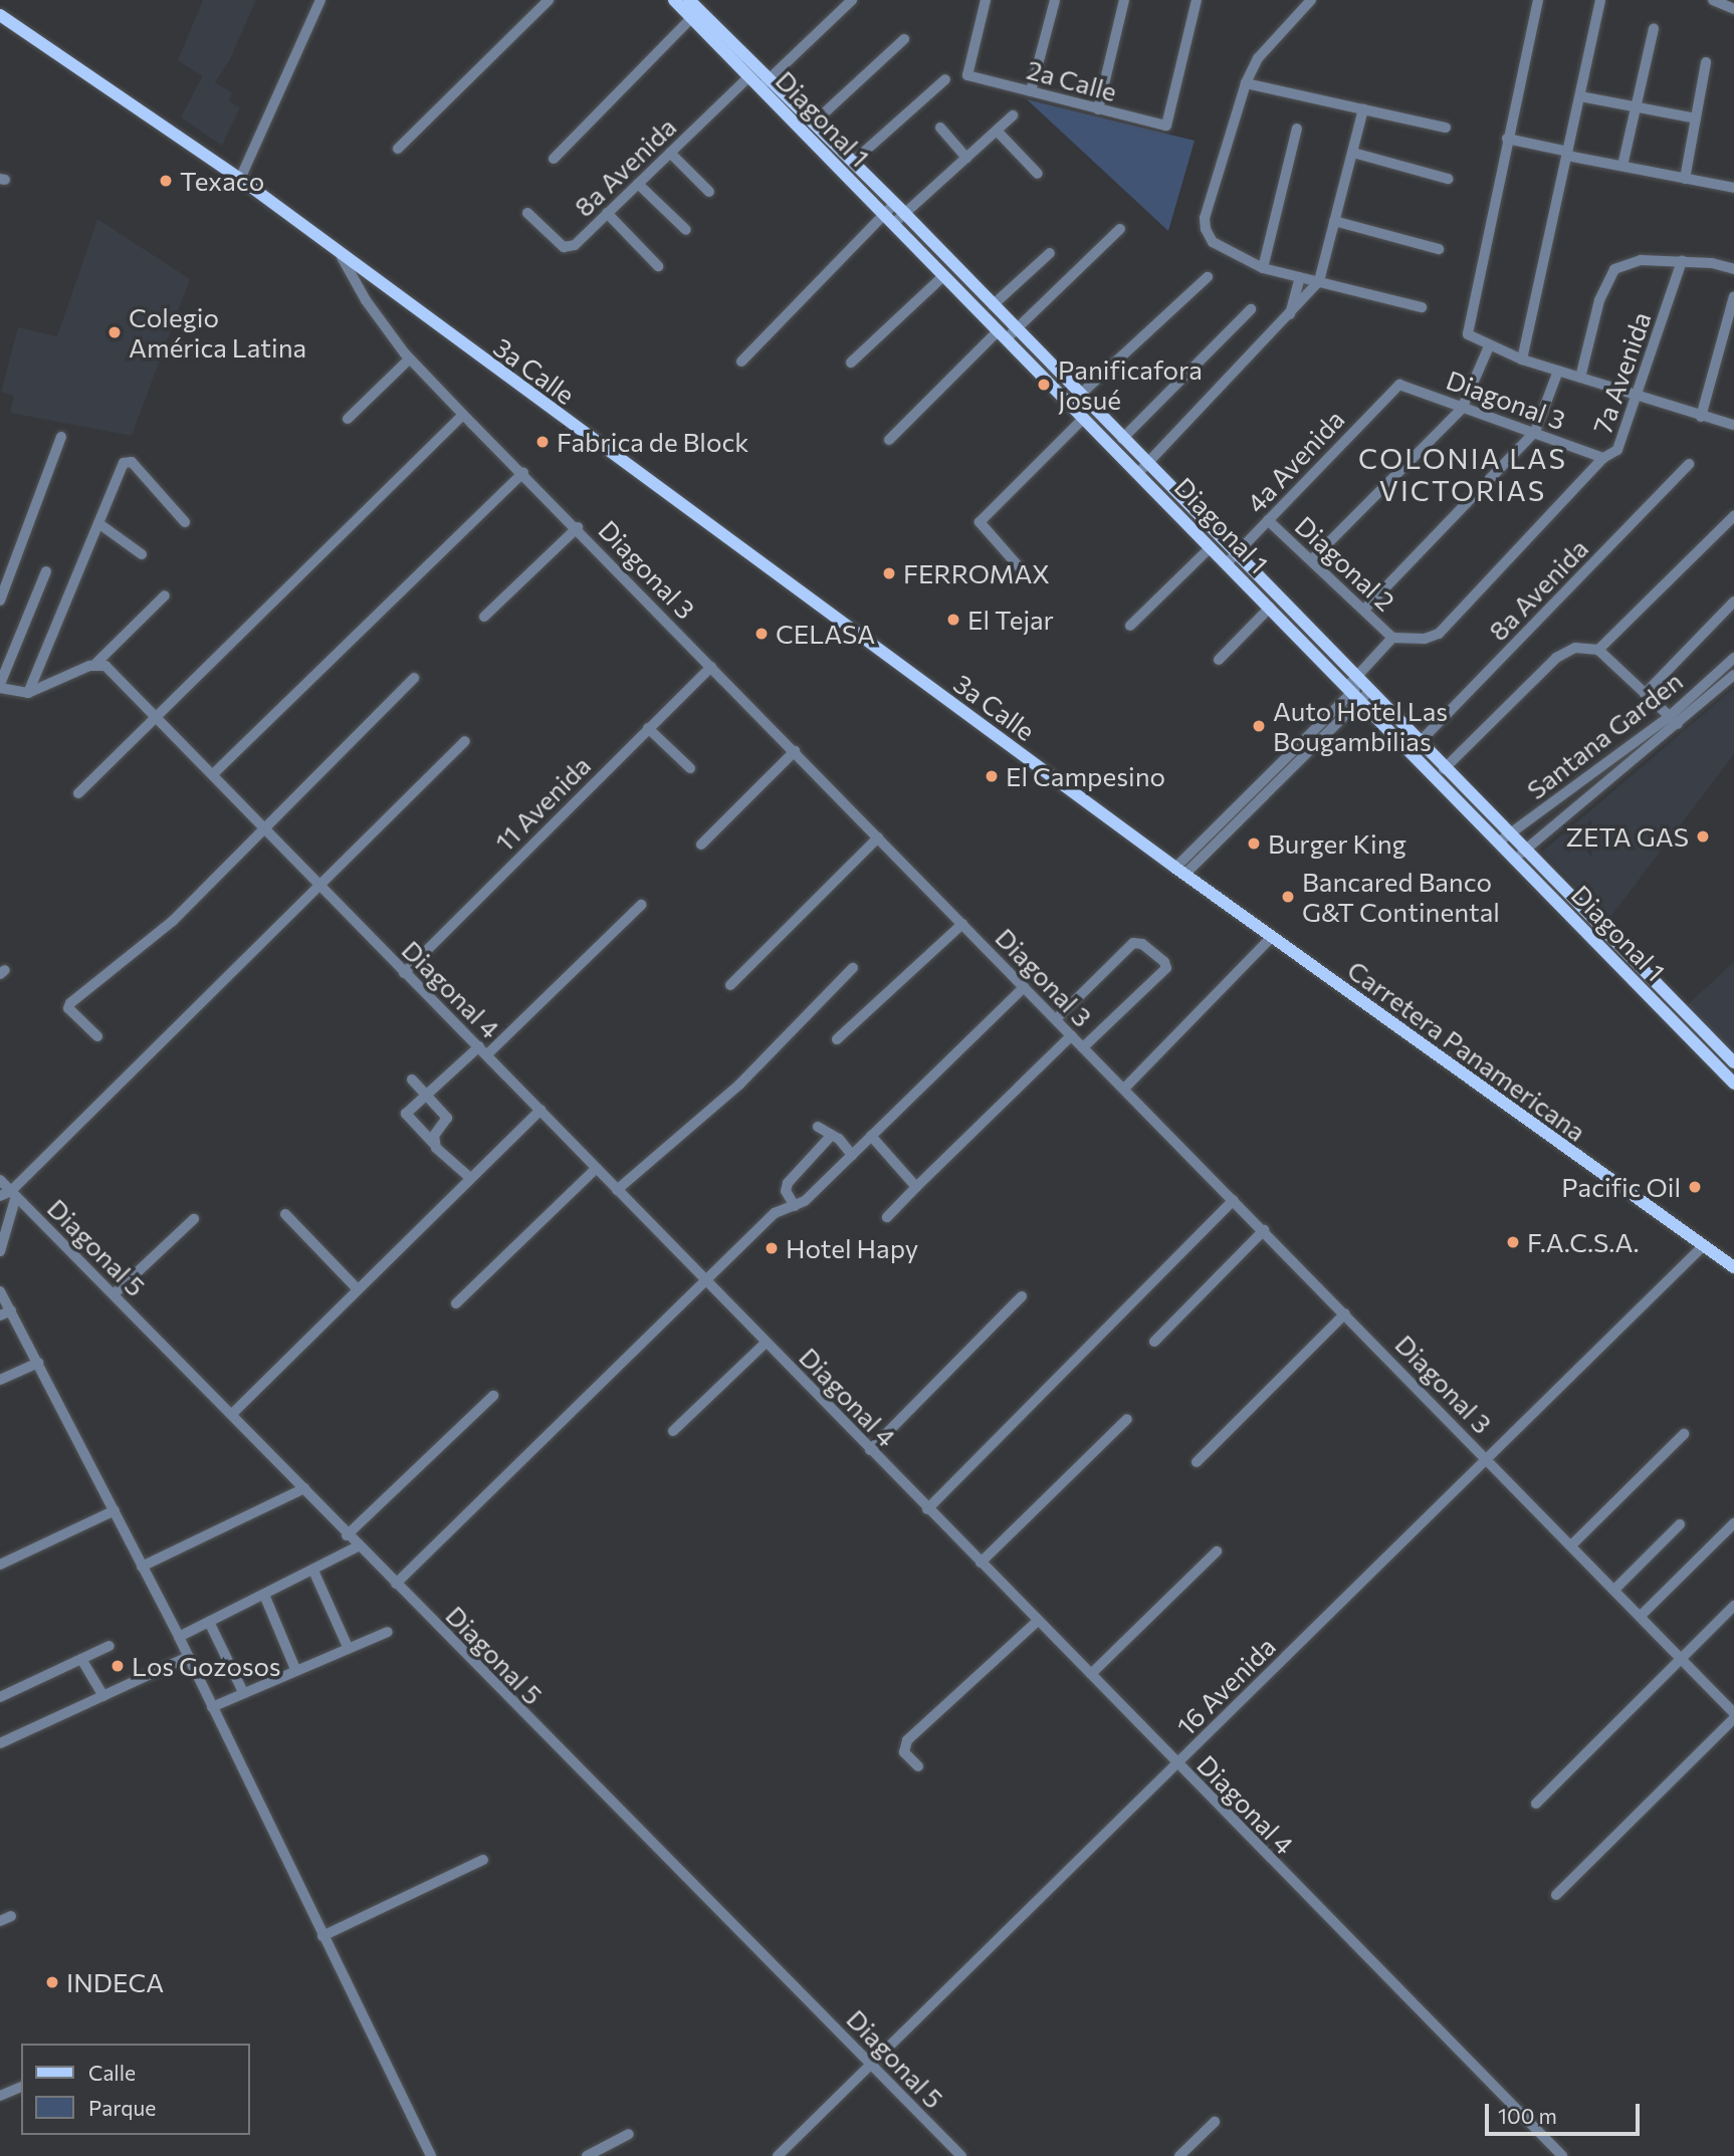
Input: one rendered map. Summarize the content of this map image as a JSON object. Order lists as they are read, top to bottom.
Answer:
{
  "streets": {
    "main road": ["Diagonal 1", "3a Calle", "Carretera Panamericana"],
    "street": [
      "2a Calle",
      "8a Avenida",
      "7a Avenida",
      "Diagonal 3",
      "4a Avenida",
      "Diagonal 2",
      "Santana Garden",
      "11 Avenida",
      "Diagonal 4",
      "Diagonal 5",
      "16 Avenida"
    ]
  },
  "crossings": [
    ["Diagonal 1", "8a Avenida"],
    ["Diagonal 1", "4a Avenida"],
    ["Diagonal 1", "Santana Garden"],
    ["3a Calle", "Diagonal 3"],
    ["3a Calle", "Carretera Panamericana"],
    ["7a Avenida", "Diagonal 3"],
    ["7a Avenida", "Diagonal 2"],
    ["Diagonal 3", "4a Avenida"],
    ["Diagonal 3", "11 Avenida"],
    ["Diagonal 3", "16 Avenida"],
    ["4a Avenida", "Diagonal 2"],
    ["11 Avenida", "Diagonal 4"],
    ["Diagonal 4", "16 Avenida"],
    ["Carretera Panamericana", "16 Avenida"],
    ["Diagonal 5", "16 Avenida"]
  ],
  "districts": ["COLONIA LAS VICTORIAS"],
  "places": [
    "Texaco",
    "Colegio América Latina",
    "Panificafora Josué",
    "Fabrica de Block",
    "FERROMAX",
    "El Tejar",
    "CELASA",
    "Auto Hotel Las Bougambilias",
    "El Campesino",
    "ZETA GAS",
    "Burger King",
    "Bancared Banco G&T Continental",
    "Pacific Oil",
    "F.A.C.S.A.",
    "Hotel Hapy",
    "Los Gozosos",
    "INDECA"
  ],
  "legend": ["Calle", "Parque"],
  "scale_bar": "100 m"
}
